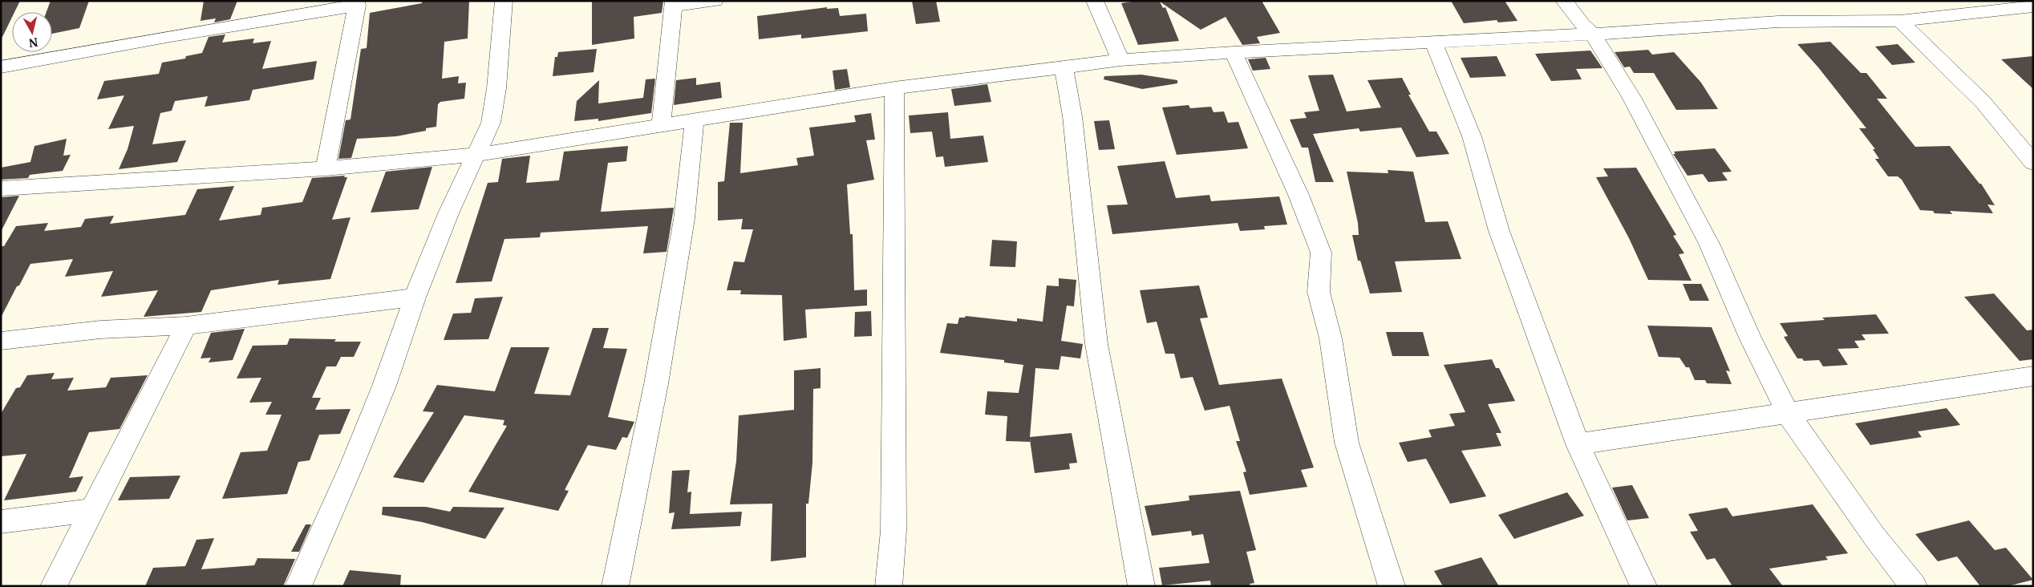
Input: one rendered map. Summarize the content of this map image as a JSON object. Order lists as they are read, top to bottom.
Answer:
{
  "north": "bottom"
}
